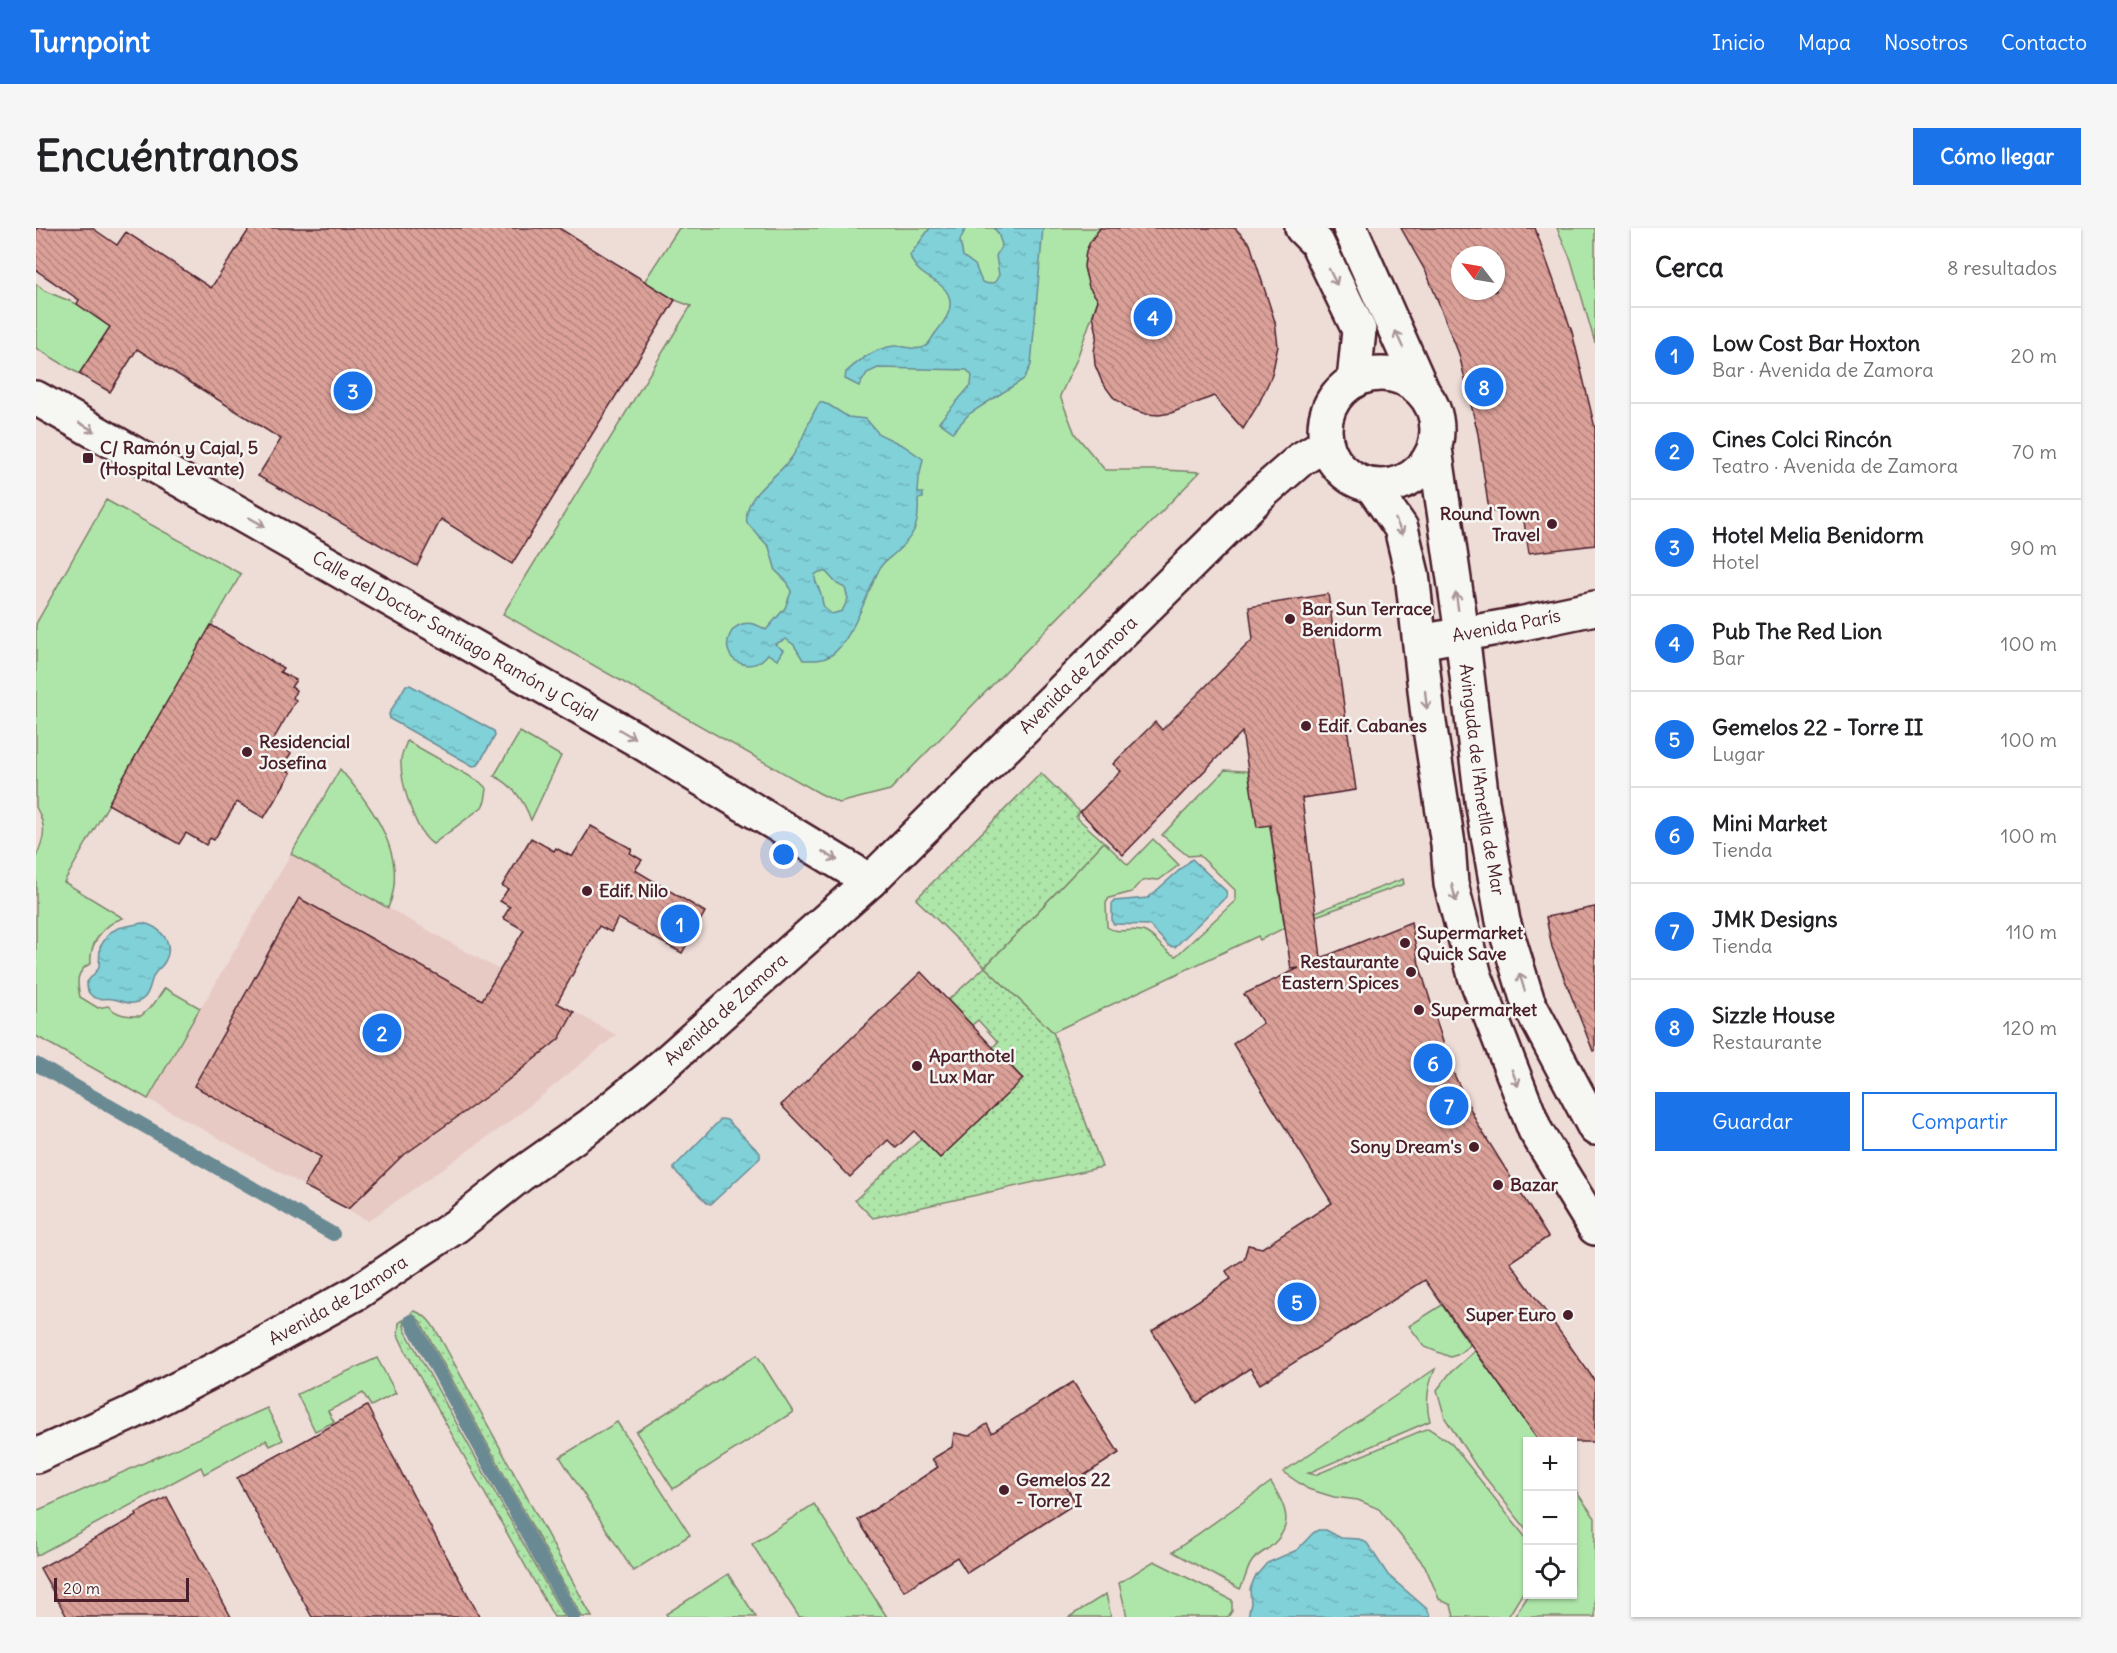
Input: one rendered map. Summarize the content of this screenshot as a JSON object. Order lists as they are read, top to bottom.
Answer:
{
  "streets": {
    "street": [
      "Avenida París",
      "Calle del Doctor Santiago Ramón y Cajal",
      "Avenida de Zamora",
      "Avinguda de l'Ametlla de Mar"
    ]
  },
  "crossings": [
    ["Avenida París", "Avinguda de l'Ametlla de Mar"],
    ["Calle del Doctor Santiago Ramón y Cajal", "Avenida de Zamora"],
    ["Avenida de Zamora", "Avinguda de l'Ametlla de Mar"]
  ],
  "one_way": ["Calle del Doctor Santiago Ramón y Cajal"],
  "places": {
    "transit": ["C/ Ramón y Cajal, 5 (Hospital Levante)"],
    "other": [
      "Round Town Travel",
      "Bar Sun Terrace Benidorm",
      "Edif. Cabanes",
      "Residencial Josefina",
      "Edif. Nilo",
      "Supermarket Quick Save",
      "Restaurante Eastern Spices",
      "Supermarket",
      "Aparthotel Lux Mar",
      "Sony Dream's",
      "Bazar",
      "Super Euro",
      "Gemelos 22 - Torre I"
    ]
  },
  "scale_bar": "20 m",
  "north": "top left",
  "page": {
    "header": "Turnpoint",
    "nav": [
      "Inicio",
      "Mapa",
      "Nosotros",
      "Contacto"
    ],
    "buttons": [
      "Cómo llegar",
      ["Guardar", "Compartir"]
    ],
    "title": "Encuéntranos",
    "heading": ["Cerca", "8 resultados"],
    "pins": [
      "4",
      "8",
      "3",
      "1",
      "2",
      "6",
      "7",
      "5"
    ],
    "list": [
      {
        "mark": "1",
        "name": "Low Cost Bar Hoxton",
        "note": "Bar · Avenida de Zamora",
        "value": "20 m"
      },
      {
        "mark": "2",
        "name": "Cines Colci Rincón",
        "note": "Teatro · Avenida de Zamora",
        "value": "70 m"
      },
      {
        "mark": "3",
        "name": "Hotel Melia Benidorm",
        "note": "Hotel",
        "value": "90 m"
      },
      {
        "mark": "4",
        "name": "Pub The Red Lion",
        "note": "Bar",
        "value": "100 m"
      },
      {
        "mark": "5",
        "name": "Gemelos 22 - Torre II",
        "note": "Lugar",
        "value": "100 m"
      },
      {
        "mark": "6",
        "name": "Mini Market",
        "note": "Tienda",
        "value": "100 m"
      },
      {
        "mark": "7",
        "name": "JMK Designs",
        "note": "Tienda",
        "value": "110 m"
      },
      {
        "mark": "8",
        "name": "Sizzle House",
        "note": "Restaurante",
        "value": "120 m"
      }
    ],
    "map_buttons": ["+", "−"],
    "scale": "20 m"
  }
}
